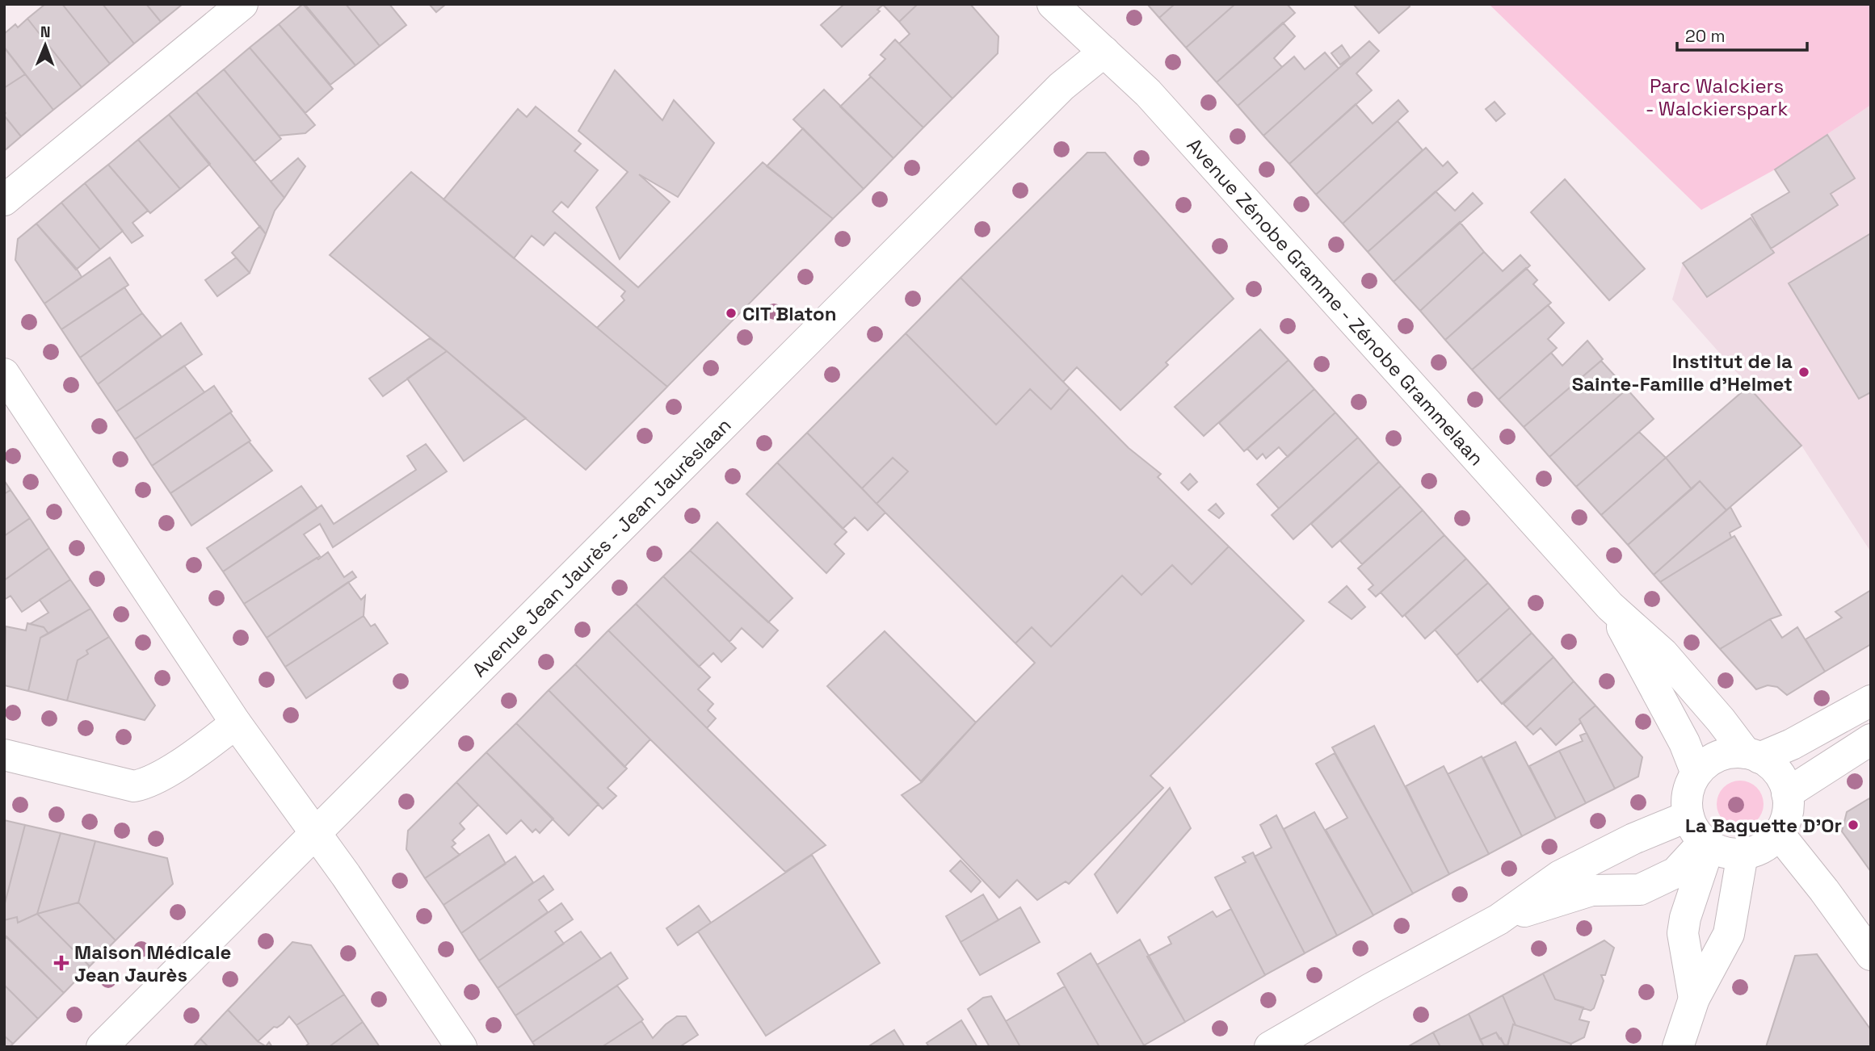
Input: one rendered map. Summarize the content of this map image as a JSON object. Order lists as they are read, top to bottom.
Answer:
{
  "streets": {
    "street": ["Avenue Zénobe Gramme - Zénobe Grammelaan", "Avenue Jean Jaurès - Jean Jaurèslaan"]
  },
  "crossings": [
    ["Avenue Zénobe Gramme - Zénobe Grammelaan", "Avenue Jean Jaurès - Jean Jaurèslaan"]
  ],
  "parks": ["Parc Walckiers - Walckierspark"],
  "places": {
    "other": ["CIT Blaton", "Institut de la Sainte-Famille d'Helmet", "La Baguette D'Or"],
    "health": ["Maison Médicale Jean Jaurès"]
  },
  "scale_bar": "20 m",
  "north": "top"
}
